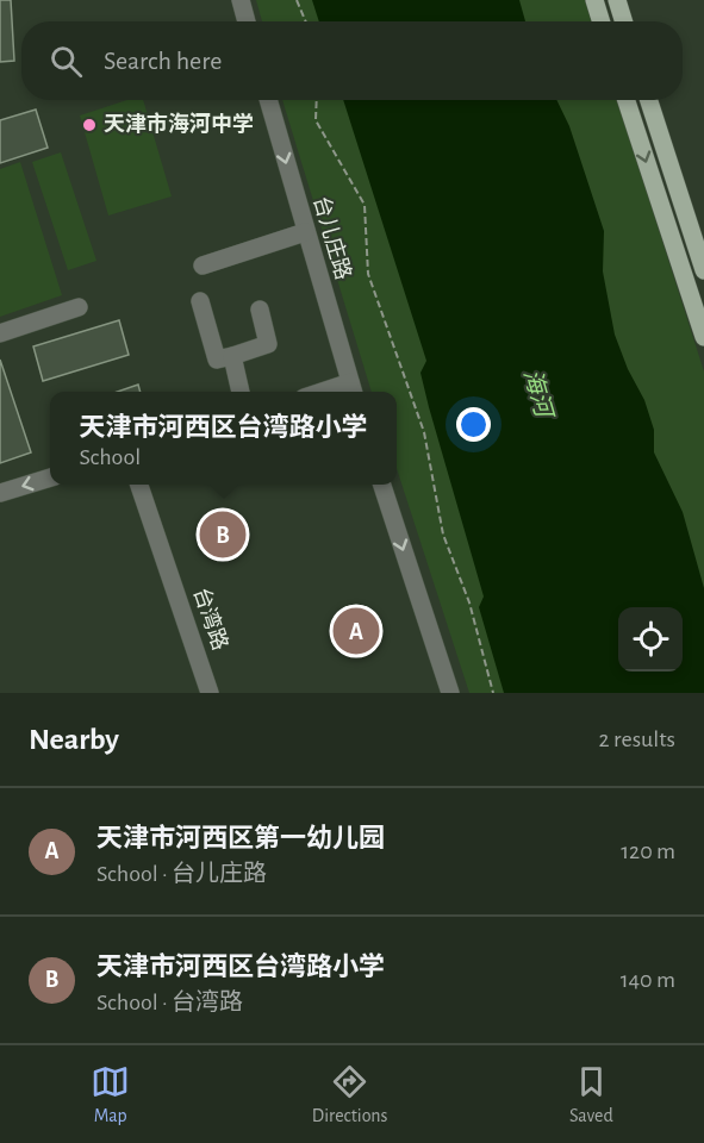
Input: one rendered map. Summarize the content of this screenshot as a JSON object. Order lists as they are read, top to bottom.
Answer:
{
  "streets": {
    "street": ["台儿庄路", "台湾路"]
  },
  "one_way": ["台儿庄路"],
  "water": ["海河"],
  "places": ["天津市海河中学"],
  "page": {
    "search": "Search here",
    "popup": ["天津市河西区台湾路小学", "School"],
    "pins": ["B", "A"],
    "heading": ["Nearby", "2 results"],
    "list": [
      {
        "mark": "A",
        "name": "天津市河西区第一幼儿园",
        "note": "School · 台儿庄路",
        "value": "120 m"
      },
      {
        "mark": "B",
        "name": "天津市河西区台湾路小学",
        "note": "School · 台湾路",
        "value": "140 m"
      }
    ],
    "nav": ["Map", "Directions", "Saved"]
  }
}
